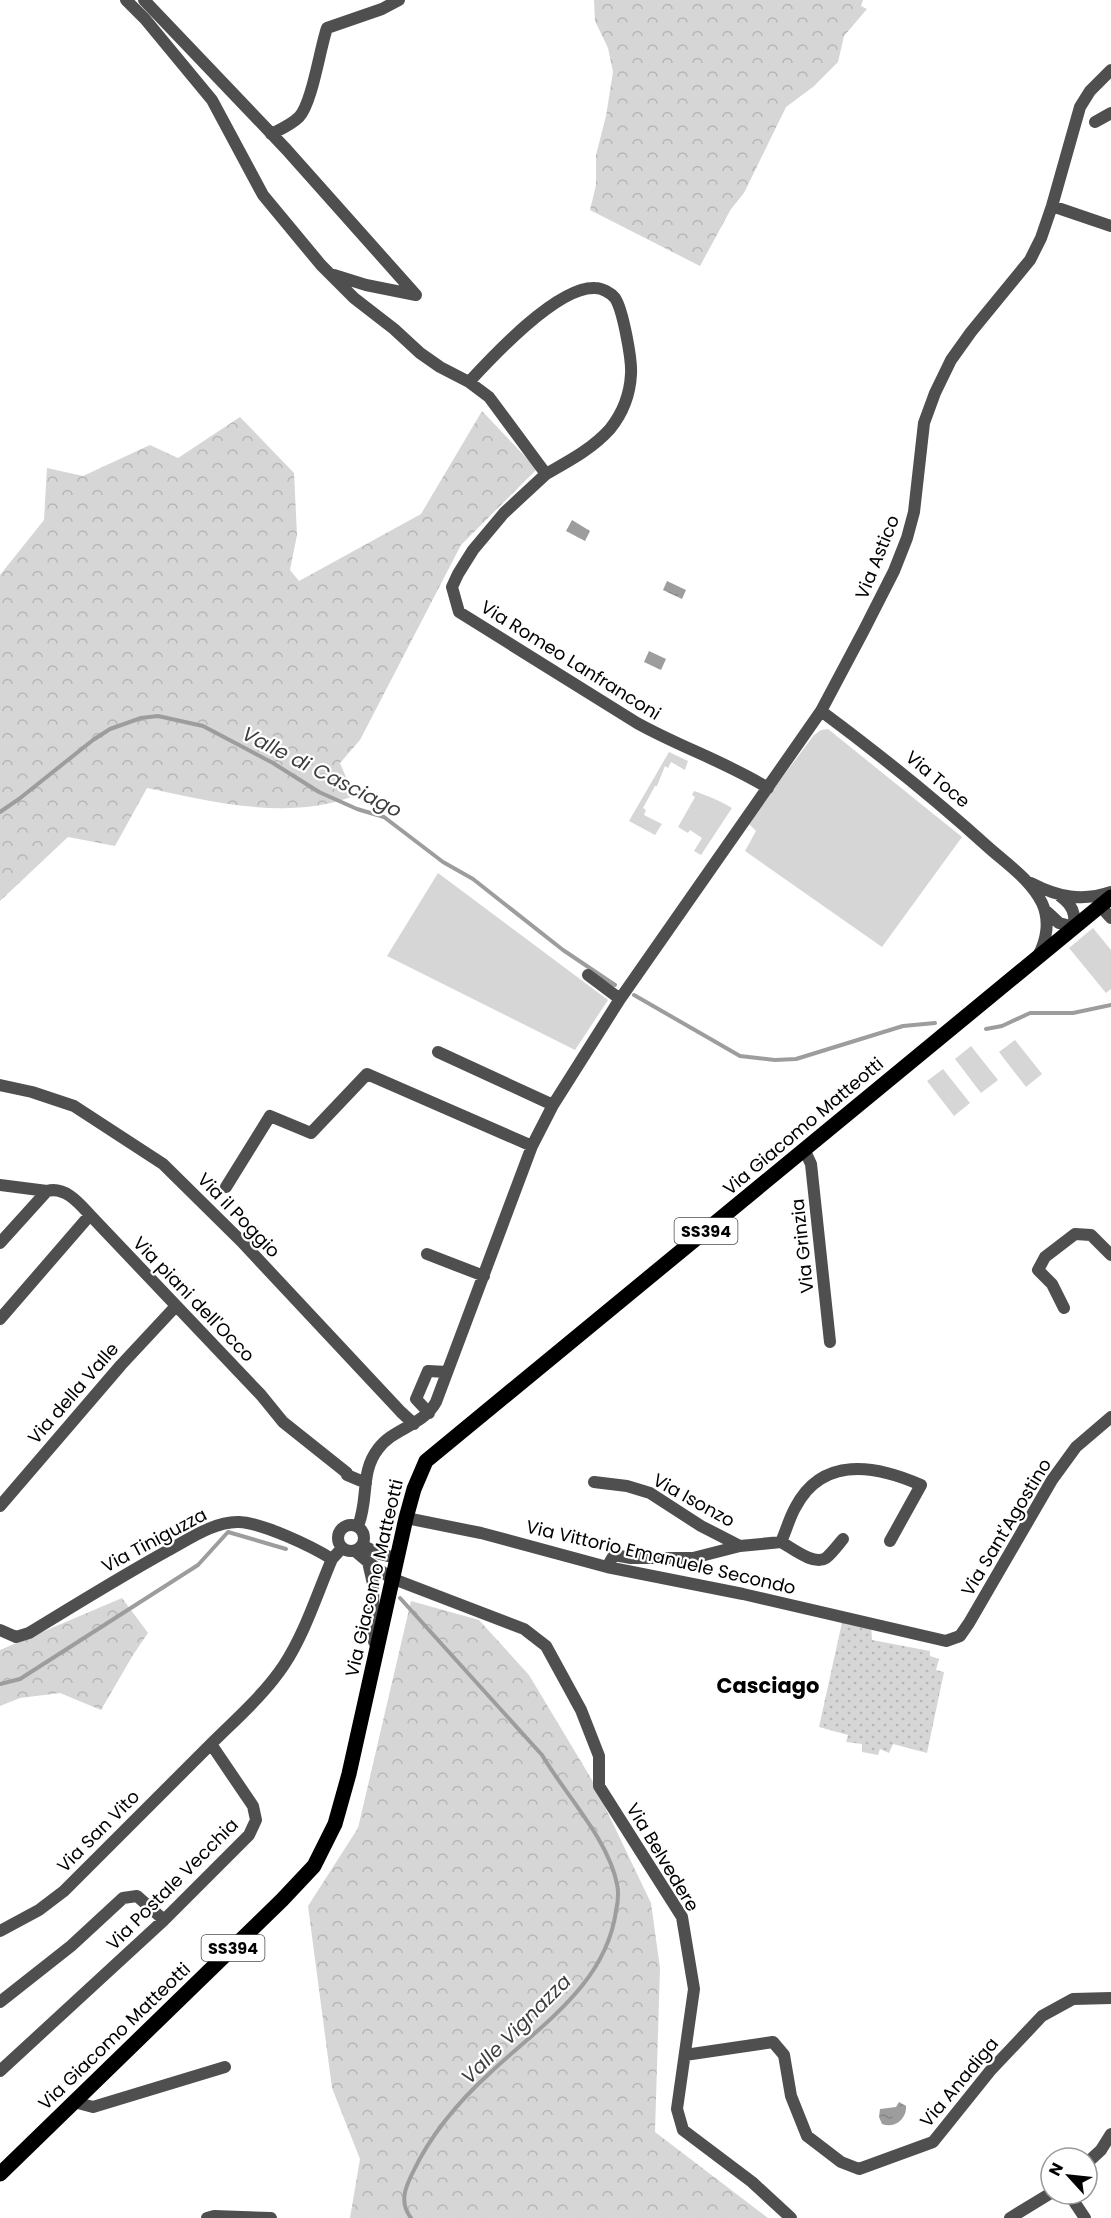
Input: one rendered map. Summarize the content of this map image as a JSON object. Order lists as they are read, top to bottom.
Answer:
{
  "streets": {
    "main road": ["Via Giacomo Matteotti", "SS394"],
    "street": [
      "Via Astico",
      "Via Romeo Lanfranconi",
      "Via Toce",
      "Via il Poggio",
      "Via Grinzia",
      "Via piani dell'Occo",
      "Via della Valle",
      "Via Isonzo",
      "Via Sant'Agostino",
      "Via Tiniguzza",
      "Via Vittorio Emanuele Secondo",
      "Via San Vito",
      "Via Belvedere",
      "Via Postale Vecchia",
      "Via Anadiga"
    ]
  },
  "crossings": [
    ["Via Astico", "Via Romeo Lanfranconi"],
    ["Via Astico", "Via Toce"],
    ["Via Toce", "SS394"],
    ["Via Giacomo Matteotti", "SS394"],
    ["Via Giacomo Matteotti", "Via Grinzia"],
    ["Via Giacomo Matteotti", "Via Vittorio Emanuele Secondo"],
    ["Via Giacomo Matteotti", "Via Belvedere"],
    ["Via piani dell'Occo", "Via della Valle"],
    ["Via Sant'Agostino", "Via Vittorio Emanuele Secondo"],
    ["Via San Vito", "Via Postale Vecchia"],
    ["Via Belvedere", "Via Anadiga"]
  ],
  "districts": ["Casciago"],
  "water": ["Valle di Casciago", "Valle Vignazza"],
  "north": "top left"
}
